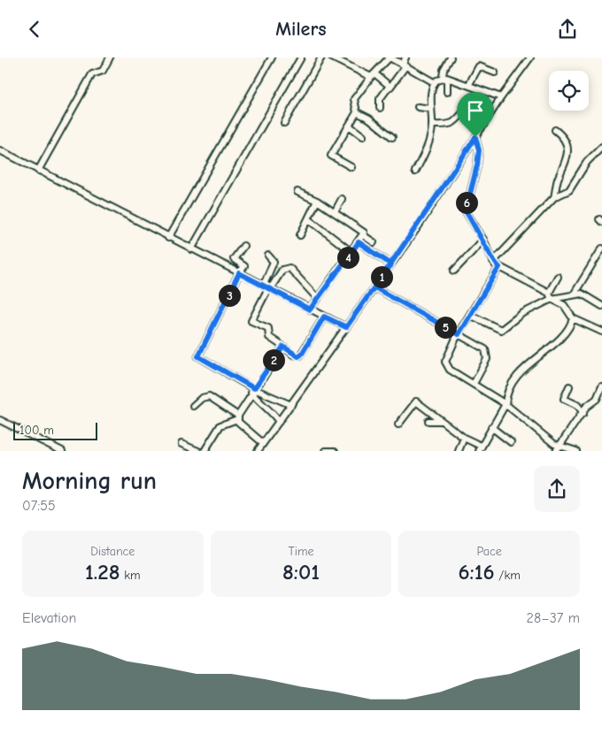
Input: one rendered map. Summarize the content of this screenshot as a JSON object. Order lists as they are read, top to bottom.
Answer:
{
  "scale_bar": "100 m",
  "page": {
    "header": "Milers",
    "pins": [
      "6",
      "4",
      "1",
      "3",
      "5",
      "2"
    ],
    "scale": "100 m",
    "heading": ["Morning run", "07:55"],
    "stats": [
      ["Distance", "1.28 km"],
      ["Time", "8:01"],
      ["Pace", "6:16 /km"]
    ],
    "chart": ["Elevation", "28–37 m"]
  }
}
